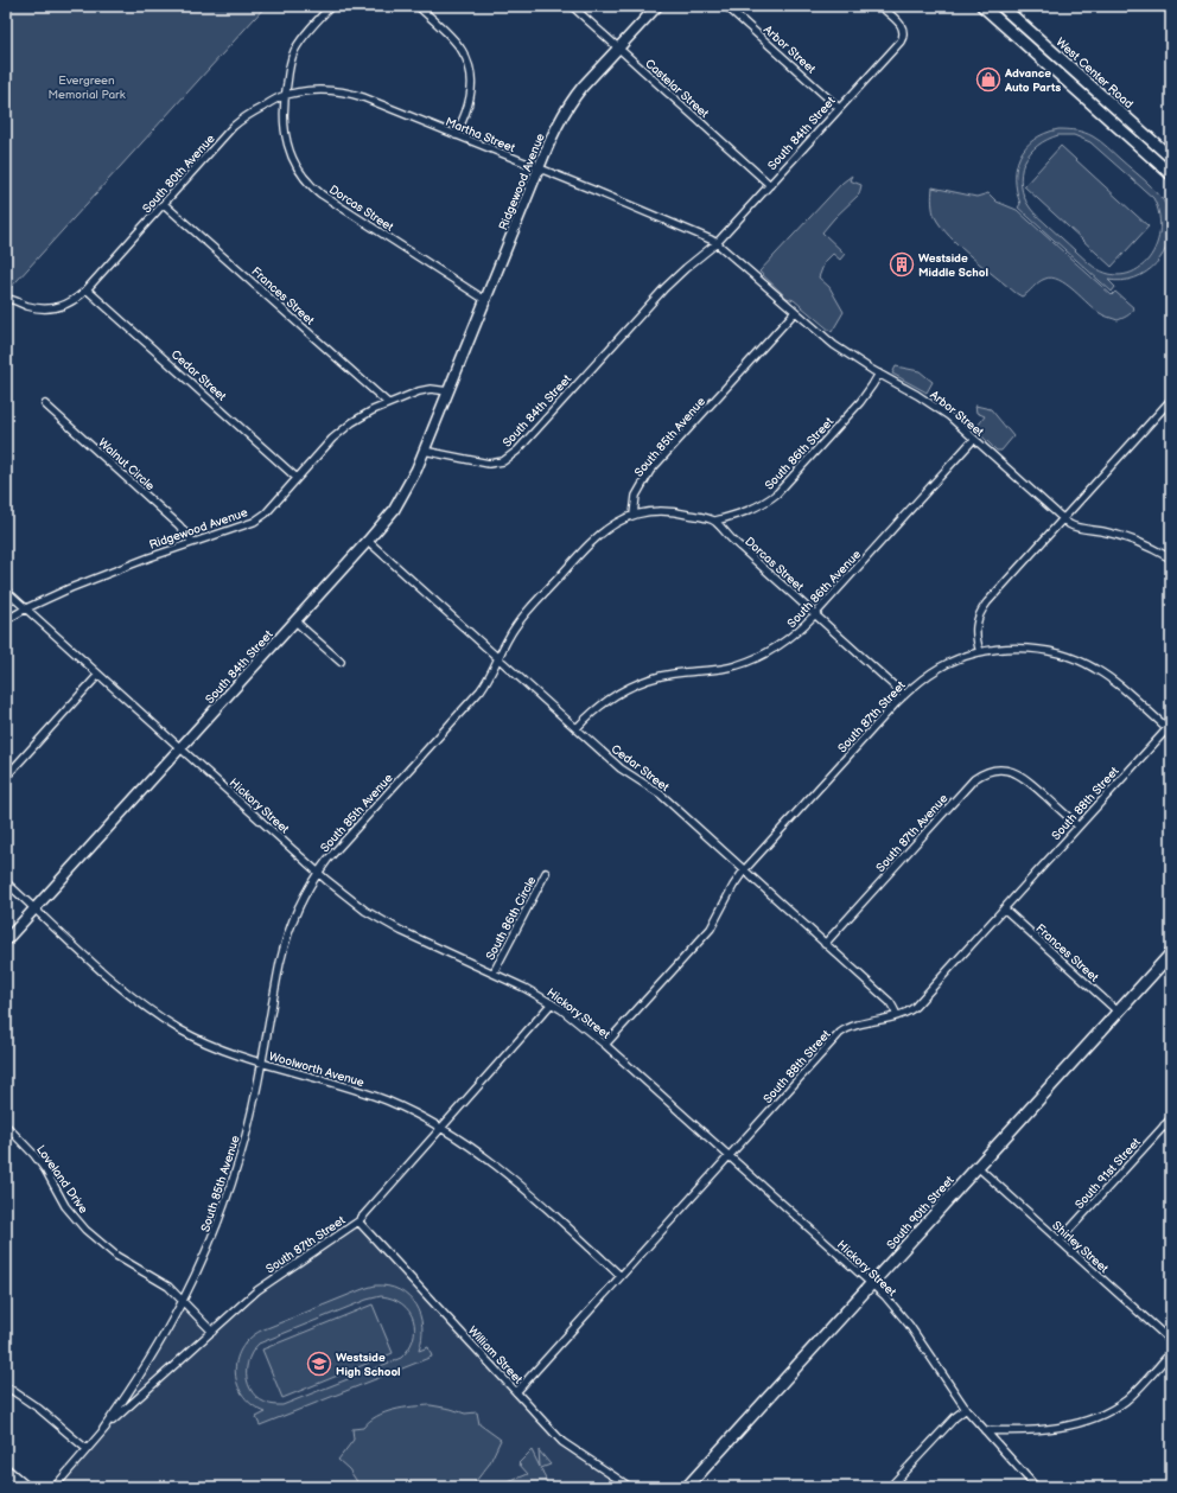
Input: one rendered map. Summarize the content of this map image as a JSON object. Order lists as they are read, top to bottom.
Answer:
{
  "streets": {
    "main road": [
      "West Center Road",
      "South 84th Street",
      "Ridgewood Avenue",
      "South 90th Street"
    ],
    "street": [
      "Arbor Street",
      "Castelar Street",
      "Martha Street",
      "South 80th Avenue",
      "Dorcas Street",
      "Frances Street",
      "Cedar Street",
      "South 85th Avenue",
      "South 86th Street",
      "Walnut Circle",
      "South 86th Avenue",
      "South 87th Street",
      "South 88th Street",
      "Hickory Street",
      "South 87th Avenue",
      "South 86th Circle",
      "Woolworth Avenue",
      "South 91st Street",
      "Loveland Drive",
      "Shirley Street",
      "William Street"
    ]
  },
  "crossings": [
    ["Arbor Street", "South 84th Street"],
    ["Arbor Street", "Martha Street"],
    ["Arbor Street", "South 85th Avenue"],
    ["Arbor Street", "South 86th Street"],
    ["Arbor Street", "South 86th Avenue"],
    ["Castelar Street", "South 84th Street"],
    ["Castelar Street", "Ridgewood Avenue"],
    ["South 84th Street", "Martha Street"],
    ["South 84th Street", "Ridgewood Avenue"],
    ["South 84th Street", "Cedar Street"],
    ["South 84th Street", "Hickory Street"],
    ["South 84th Street", "Woolworth Avenue"],
    ["Martha Street", "South 80th Avenue"],
    ["Martha Street", "Ridgewood Avenue"],
    ["Martha Street", "Dorcas Street"],
    ["South 80th Avenue", "Dorcas Street"],
    ["South 80th Avenue", "Frances Street"],
    ["South 80th Avenue", "Cedar Street"],
    ["Ridgewood Avenue", "Dorcas Street"],
    ["Ridgewood Avenue", "Frances Street"],
    ["Ridgewood Avenue", "Cedar Street"],
    ["Ridgewood Avenue", "Walnut Circle"],
    ["Ridgewood Avenue", "Hickory Street"],
    ["Dorcas Street", "South 86th Street"],
    ["Dorcas Street", "South 86th Avenue"],
    ["Dorcas Street", "South 87th Street"],
    ["Frances Street", "South 88th Street"],
    ["Frances Street", "South 90th Street"],
    ["Cedar Street", "South 85th Avenue"],
    ["Cedar Street", "South 86th Avenue"],
    ["Cedar Street", "South 87th Street"],
    ["Cedar Street", "South 88th Street"],
    ["Cedar Street", "South 87th Avenue"],
    ["South 85th Avenue", "South 87th Street"],
    ["South 85th Avenue", "Hickory Street"],
    ["South 85th Avenue", "Woolworth Avenue"],
    ["South 85th Avenue", "Loveland Drive"],
    ["South 87th Street", "South 88th Street"],
    ["South 87th Street", "Hickory Street"],
    ["South 87th Street", "Woolworth Avenue"],
    ["South 87th Street", "Loveland Drive"],
    ["South 87th Street", "William Street"],
    ["South 88th Street", "Hickory Street"],
    ["South 88th Street", "South 87th Avenue"],
    ["South 88th Street", "Woolworth Avenue"],
    ["South 88th Street", "William Street"],
    ["Hickory Street", "South 86th Circle"],
    ["Hickory Street", "South 90th Street"],
    ["South 91st Street", "Shirley Street"],
    ["South 90th Street", "Shirley Street"]
  ],
  "parks": ["Evergreen Memorial Park"],
  "places": {
    "shop": ["Advance Auto Parts"],
    "building": ["Westside Middle Schol"],
    "school or university": ["Westside High School"]
  }
}
